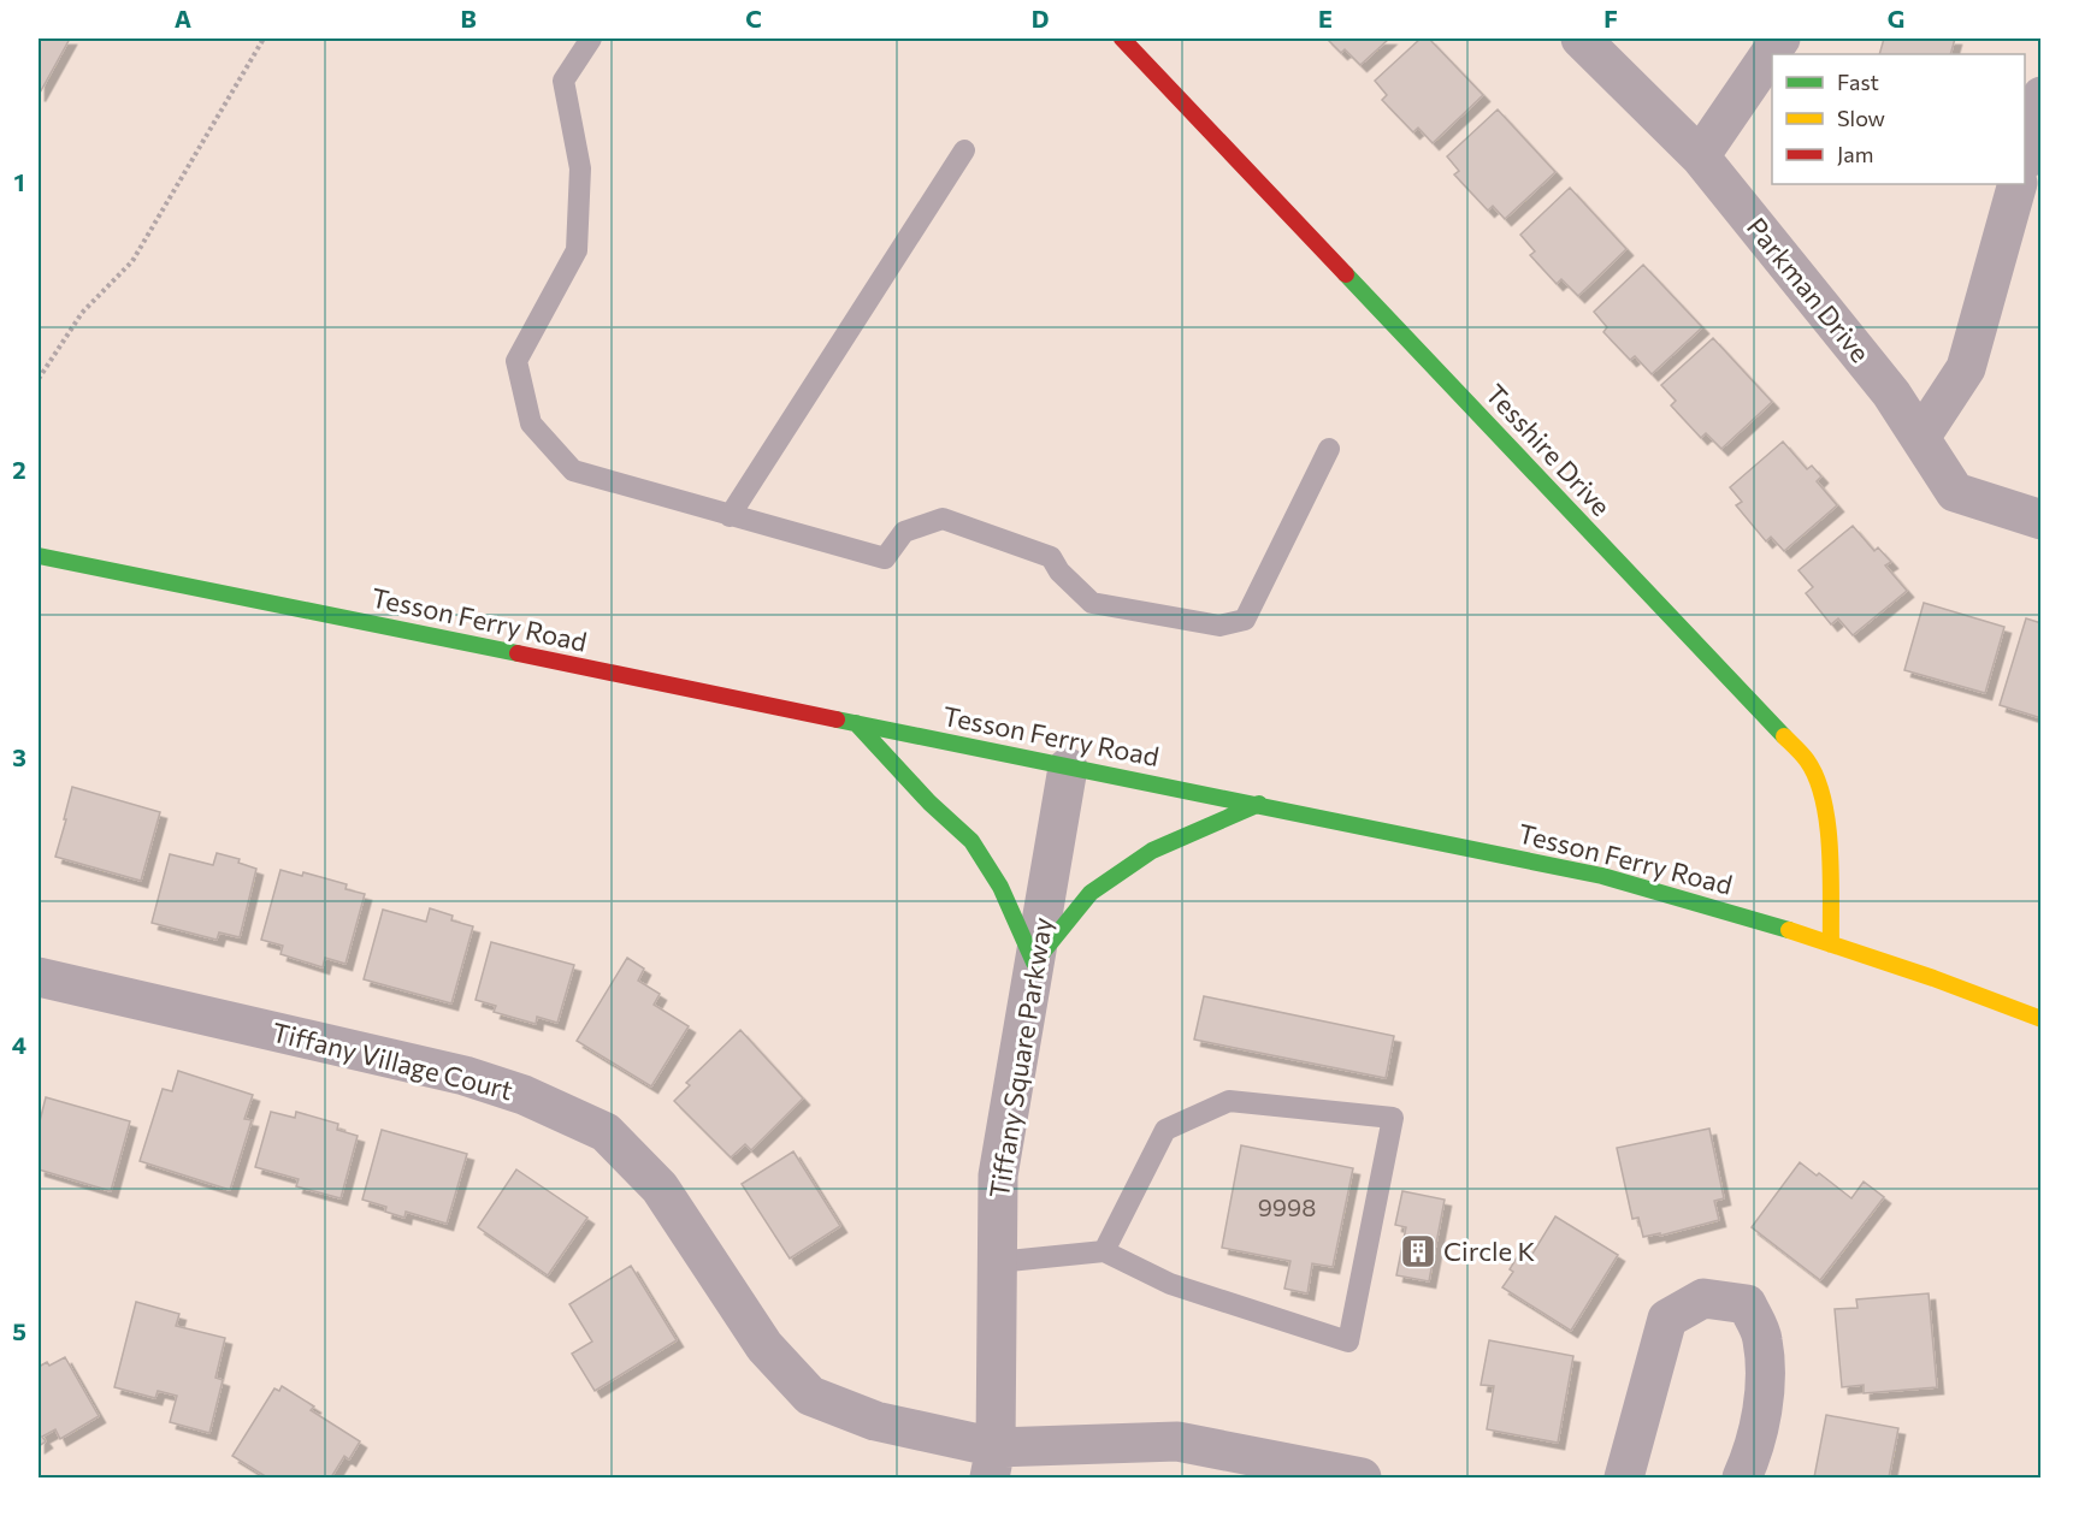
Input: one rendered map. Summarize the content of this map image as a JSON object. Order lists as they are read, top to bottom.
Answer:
{
  "streets": {
    "main road": ["Tesshire Drive", "Tesson Ferry Road"],
    "street": ["Parkman Drive", "Tiffany Square Parkway", "Tiffany Village Court"]
  },
  "crossings": [
    ["Tesshire Drive", "Tesson Ferry Road"],
    ["Tesson Ferry Road", "Tiffany Square Parkway"],
    ["Tiffany Square Parkway", "Tiffany Village Court"]
  ],
  "places": {
    "building": ["Circle K"]
  },
  "house_numbers": ["9998"],
  "legend": ["Fast", "Slow", "Jam"],
  "grid": {
    "columns": [
      "A",
      "B",
      "C",
      "D",
      "E",
      "F",
      "G"
    ],
    "rows": [
      "1",
      "2",
      "3",
      "4",
      "5"
    ]
  }
}
